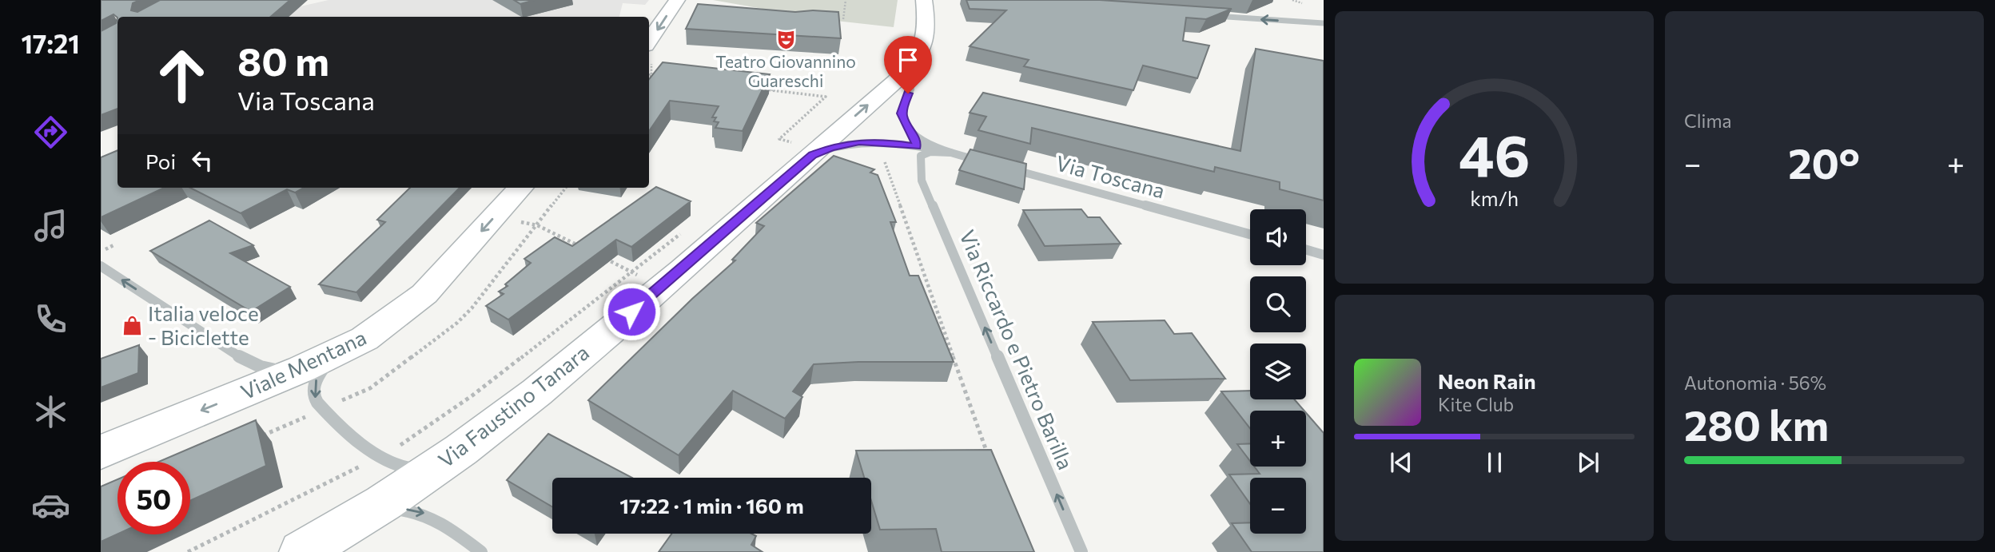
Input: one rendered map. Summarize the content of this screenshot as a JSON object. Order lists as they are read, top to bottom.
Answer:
{
  "streets": {
    "main road": ["Viale Mentana", "Via Faustino Tanara"],
    "street": ["Via Toscana", "Via Riccardo e Pietro Barilla"]
  },
  "one_way": ["Via Riccardo e Pietro Barilla", "Viale Mentana"],
  "places": {
    "theatre": ["Teatro Giovannino Guareschi"],
    "shop": ["Italia veloce - Biciclette"]
  },
  "page": {
    "tabs": "17:21",
    "tile": [
      "Clima",
      ["Autonomia · 56%", "280 km"]
    ],
    "turn": ["80 m", "Via Toscana"],
    "then": "Poi",
    "heat": ["−", "20°", "+"],
    "map_buttons": ["+", "−"],
    "song": ["Neon Rain", "Kite Club"],
    "limit": "50",
    "trip": "17:22 · 1 min · 160 m",
    "gauge": ["46", "km/h"]
  }
}
